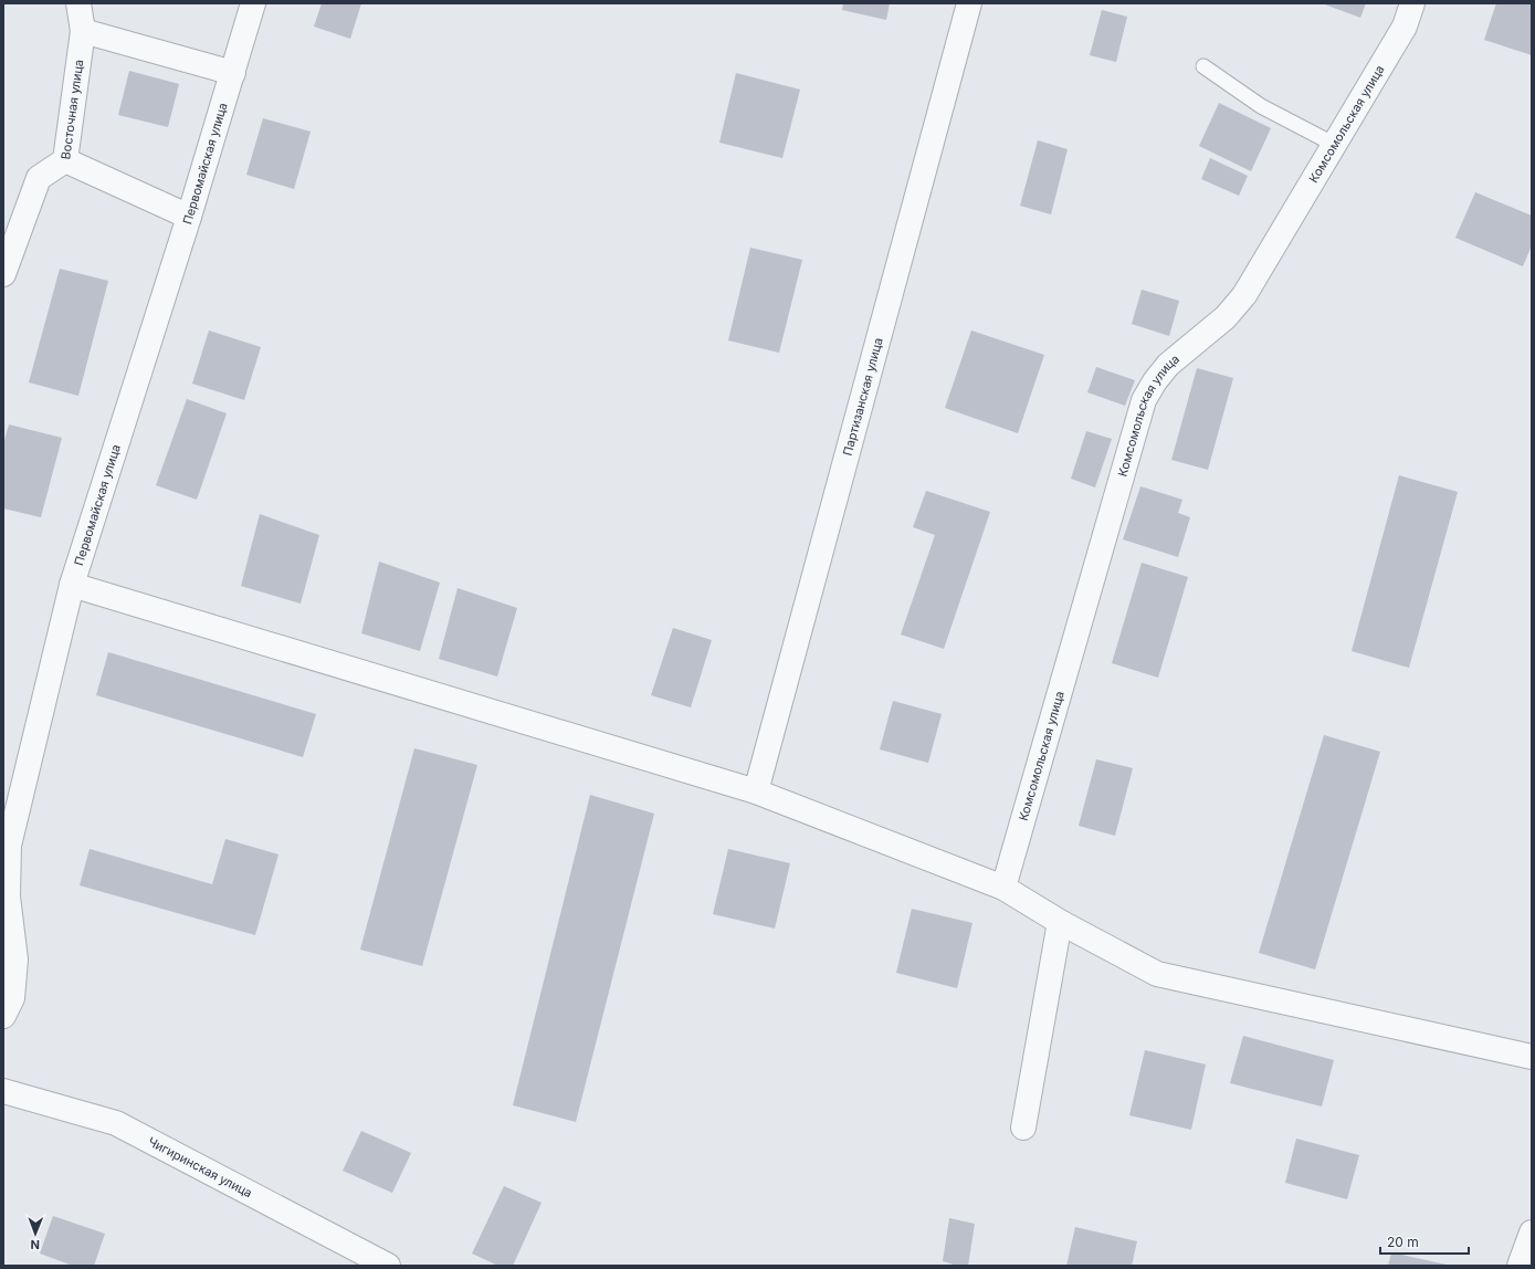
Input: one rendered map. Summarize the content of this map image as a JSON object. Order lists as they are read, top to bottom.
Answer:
{
  "streets": {
    "street": [
      "Восточная улица",
      "Комсомольская улица",
      "Первомайская улица",
      "Партизанская улица",
      "Чигиринская улица"
    ]
  },
  "scale_bar": "20 m",
  "north": "bottom"
}
